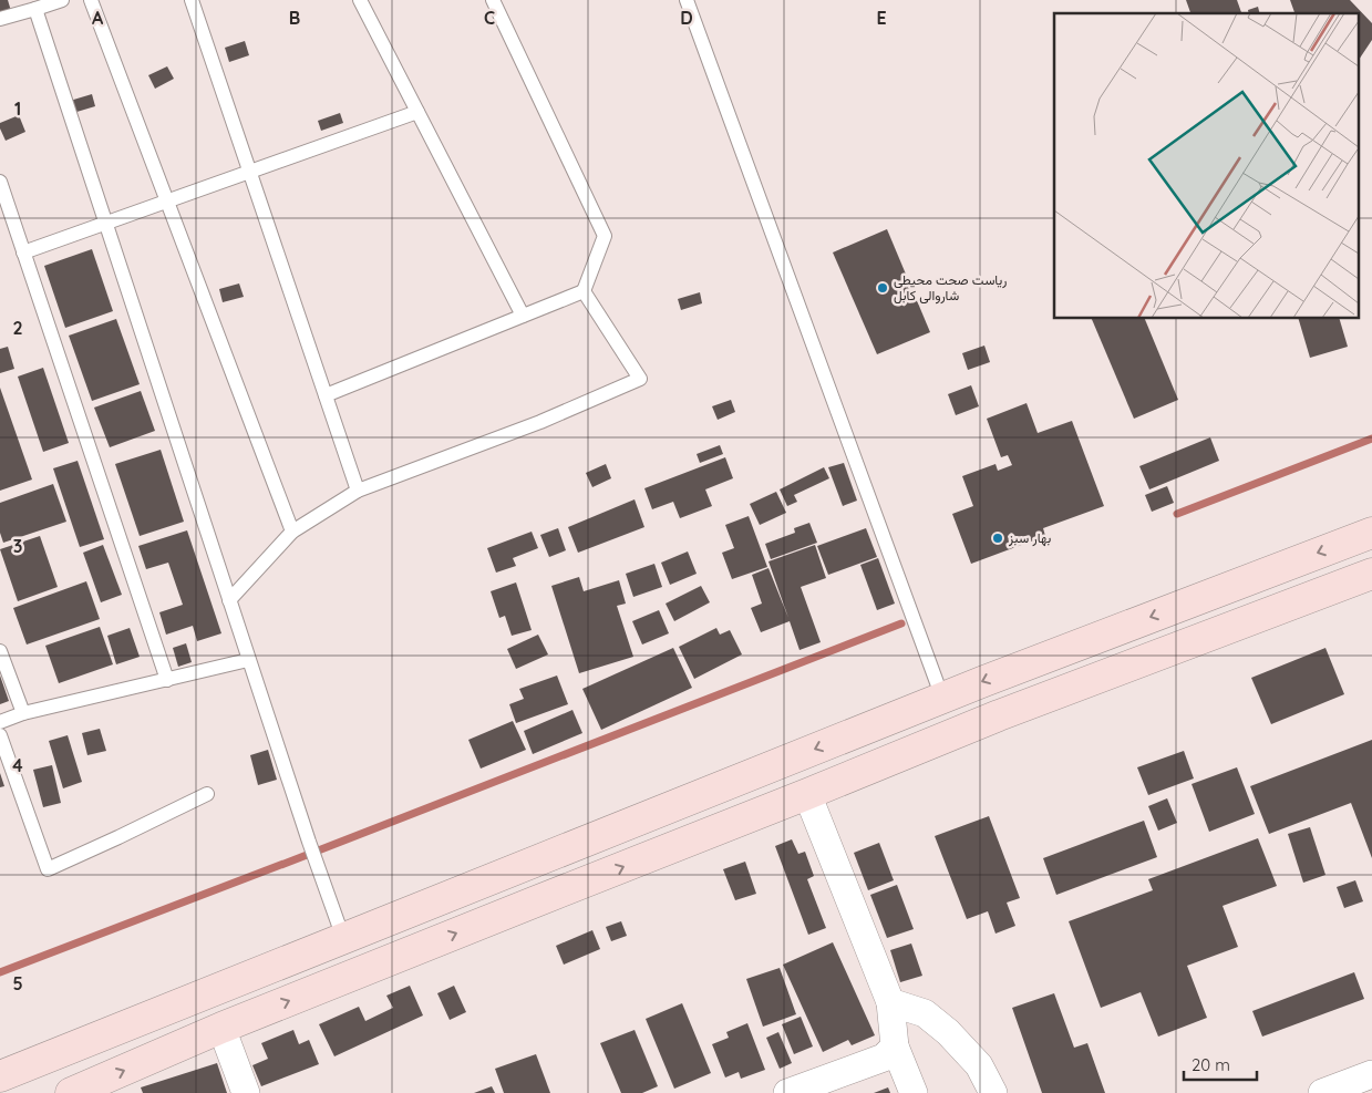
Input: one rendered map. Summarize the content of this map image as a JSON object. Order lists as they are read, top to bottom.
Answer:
{
  "places": ["ریاست صحت محیطی شاروالی کابل", "بهار سبز"],
  "scale_bar": "20 m",
  "grid": {
    "columns": [
      "A",
      "B",
      "C",
      "D",
      "E"
    ],
    "rows": [
      "1",
      "2",
      "3",
      "4",
      "5"
    ]
  }
}
